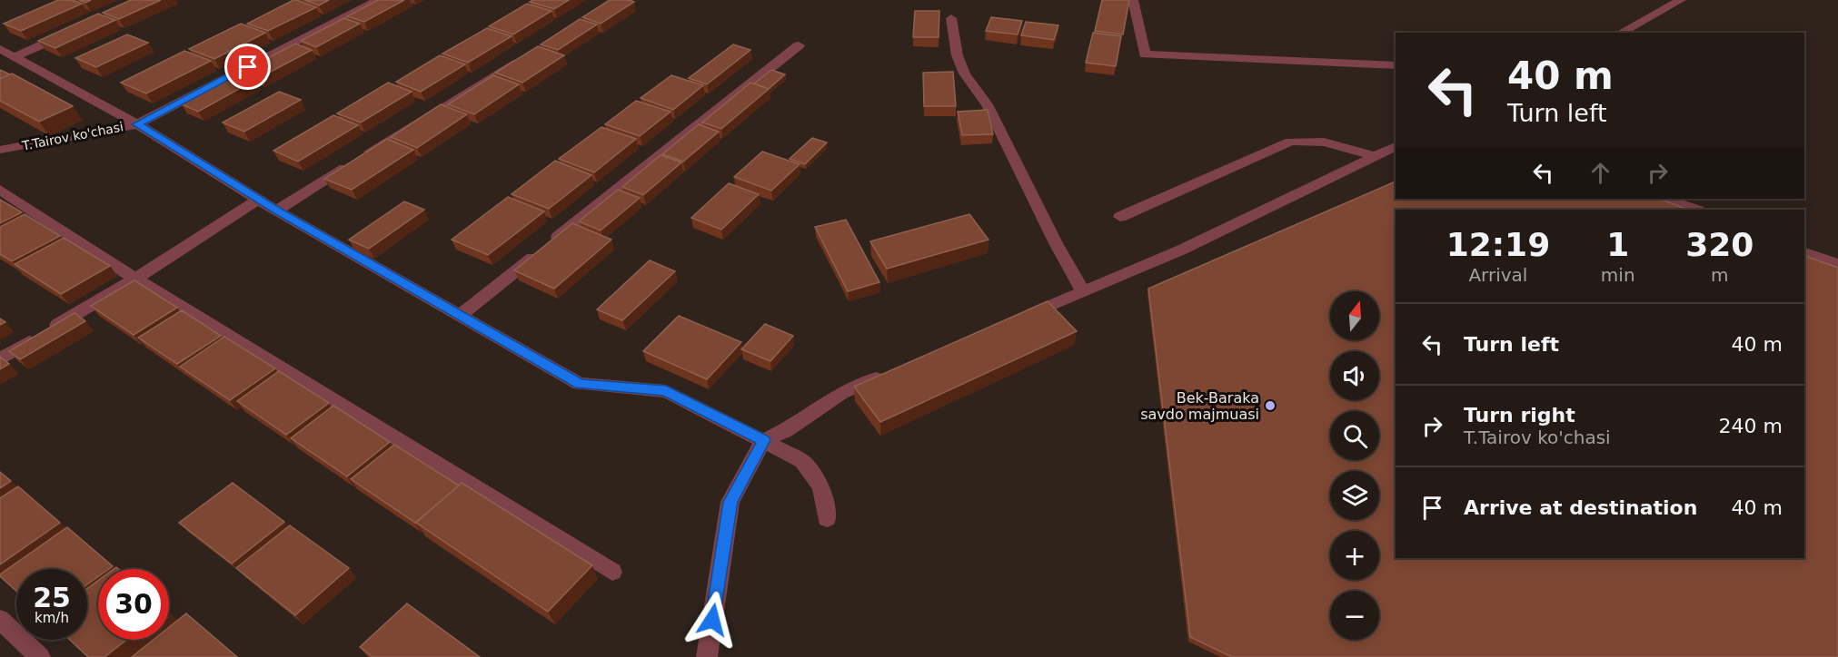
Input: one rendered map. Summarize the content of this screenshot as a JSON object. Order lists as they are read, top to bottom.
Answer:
{
  "streets": {
    "street": ["T.Tairov ko'chasi"]
  },
  "places": ["Bek-Baraka savdo majmuasi"],
  "north": "top",
  "page": {
    "turn": ["40 m", "Turn left"],
    "eta": [
      "12:19",
      "Arrival",
      "1",
      "min",
      "320",
      "m"
    ],
    "map_buttons": ["+", "−"],
    "list": [
      {
        "name": "Turn left",
        "value": "40 m"
      },
      {
        "name": "Turn right",
        "note": "T.Tairov ko'chasi",
        "value": "240 m"
      },
      {
        "name": "Arrive at destination",
        "value": "40 m"
      }
    ],
    "speed": "25 km/h",
    "limit": "30"
  }
}
